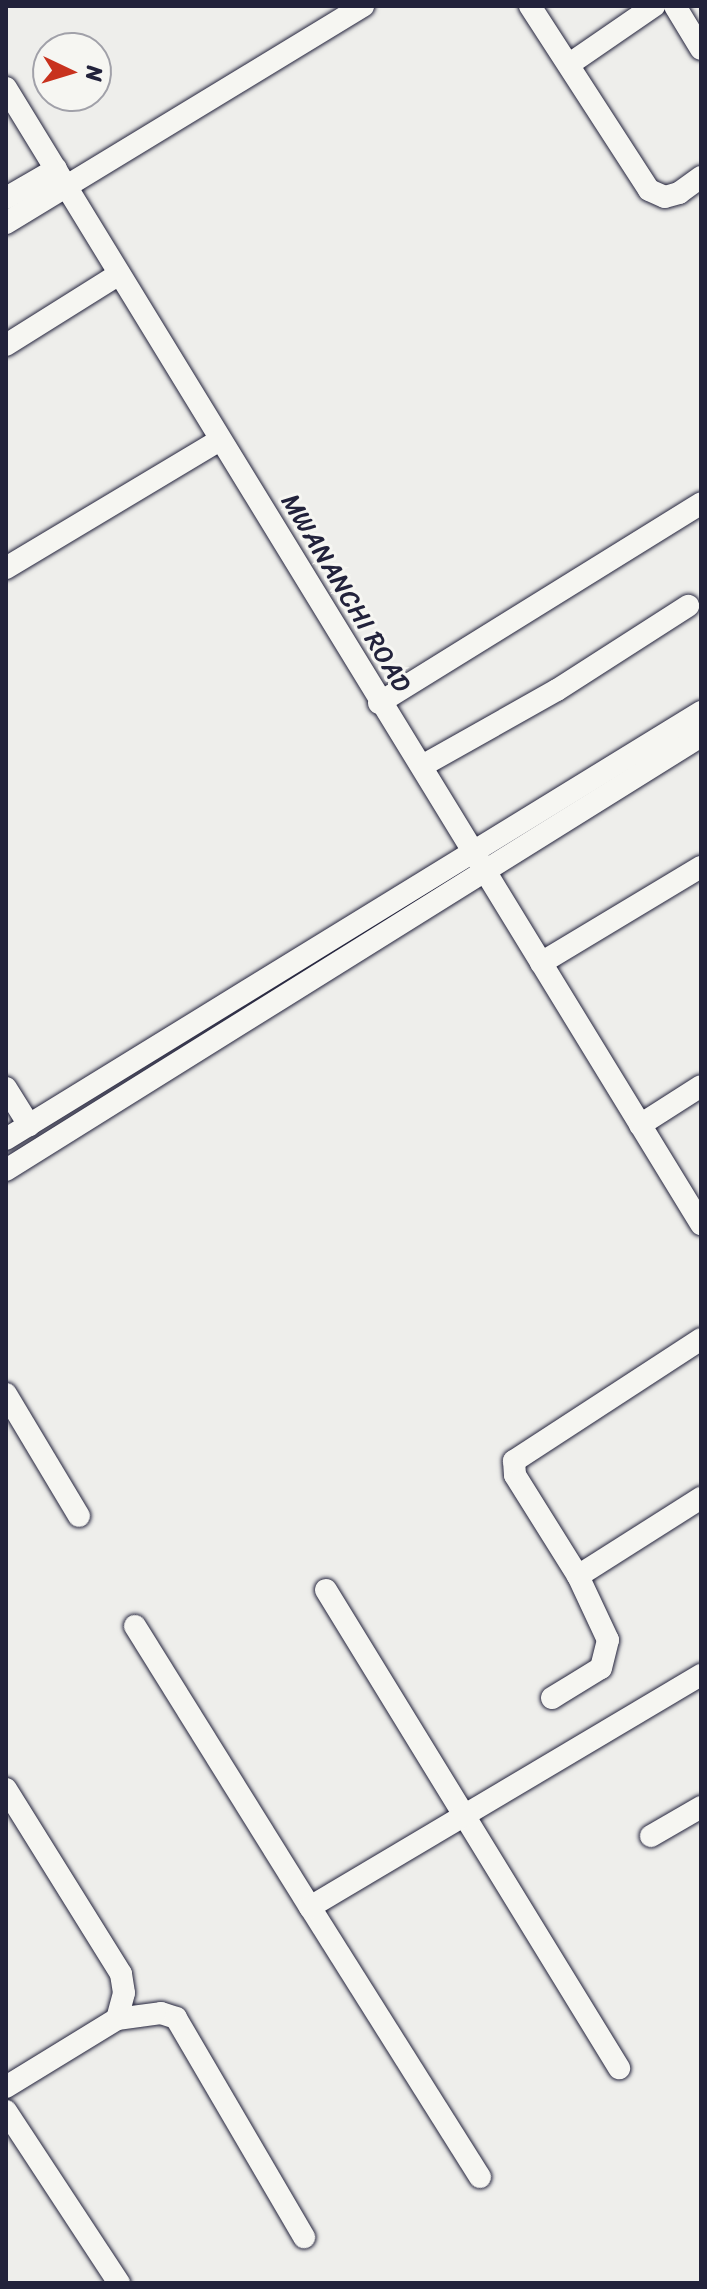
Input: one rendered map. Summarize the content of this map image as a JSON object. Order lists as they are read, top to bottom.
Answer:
{
  "streets": {
    "street": ["MWANANCHI ROAD"]
  },
  "north": "right"
}
